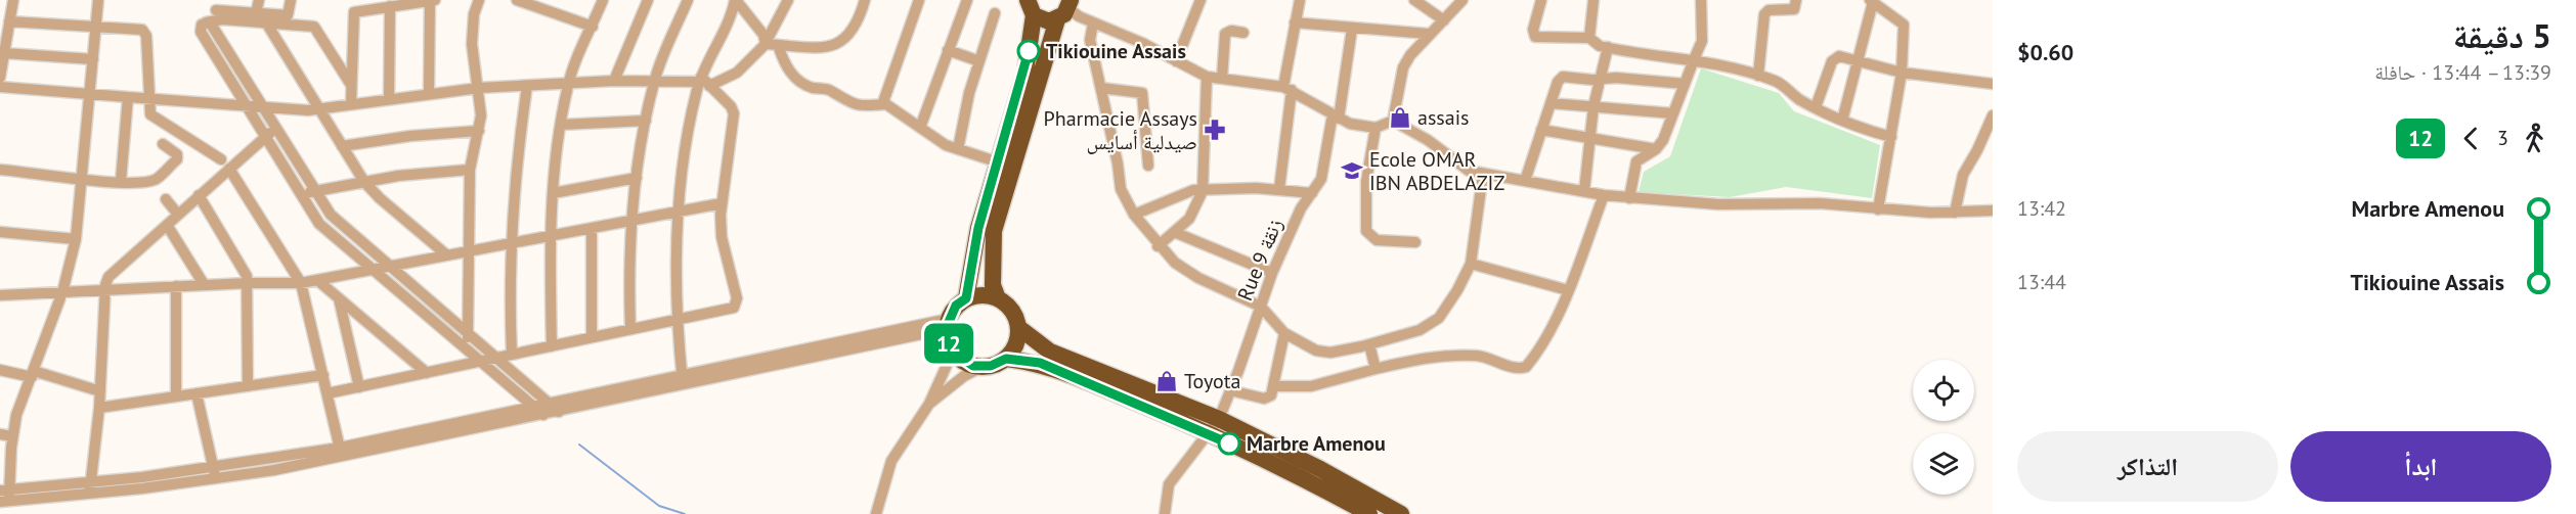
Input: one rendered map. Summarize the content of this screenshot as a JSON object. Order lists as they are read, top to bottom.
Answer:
{
  "streets": {
    "street": ["Rue 9 زنقة"]
  },
  "places": {
    "other": ["Tikiouine Assais", "Marbre Amenou"],
    "shop": ["assais", "Toyota"],
    "pharmacy": ["Pharmacie Assays صيدلية أسايس"],
    "school or university": ["Ecole OMAR IBN ABDELAZIZ"]
  },
  "lines": ["bus line 12"],
  "page": {
    "heading": ["5 دقيقة", "13:39 – 13:44 · حافلة", "$0.60"],
    "on_map": "12",
    "legs": ["3", "12"],
    "list": [
      {
        "name": "Marbre Amenou",
        "value": "13:42"
      },
      {
        "name": "Tikiouine Assais",
        "value": "13:44"
      }
    ],
    "buttons": ["ابدأ", "التذاكر"]
  }
}
